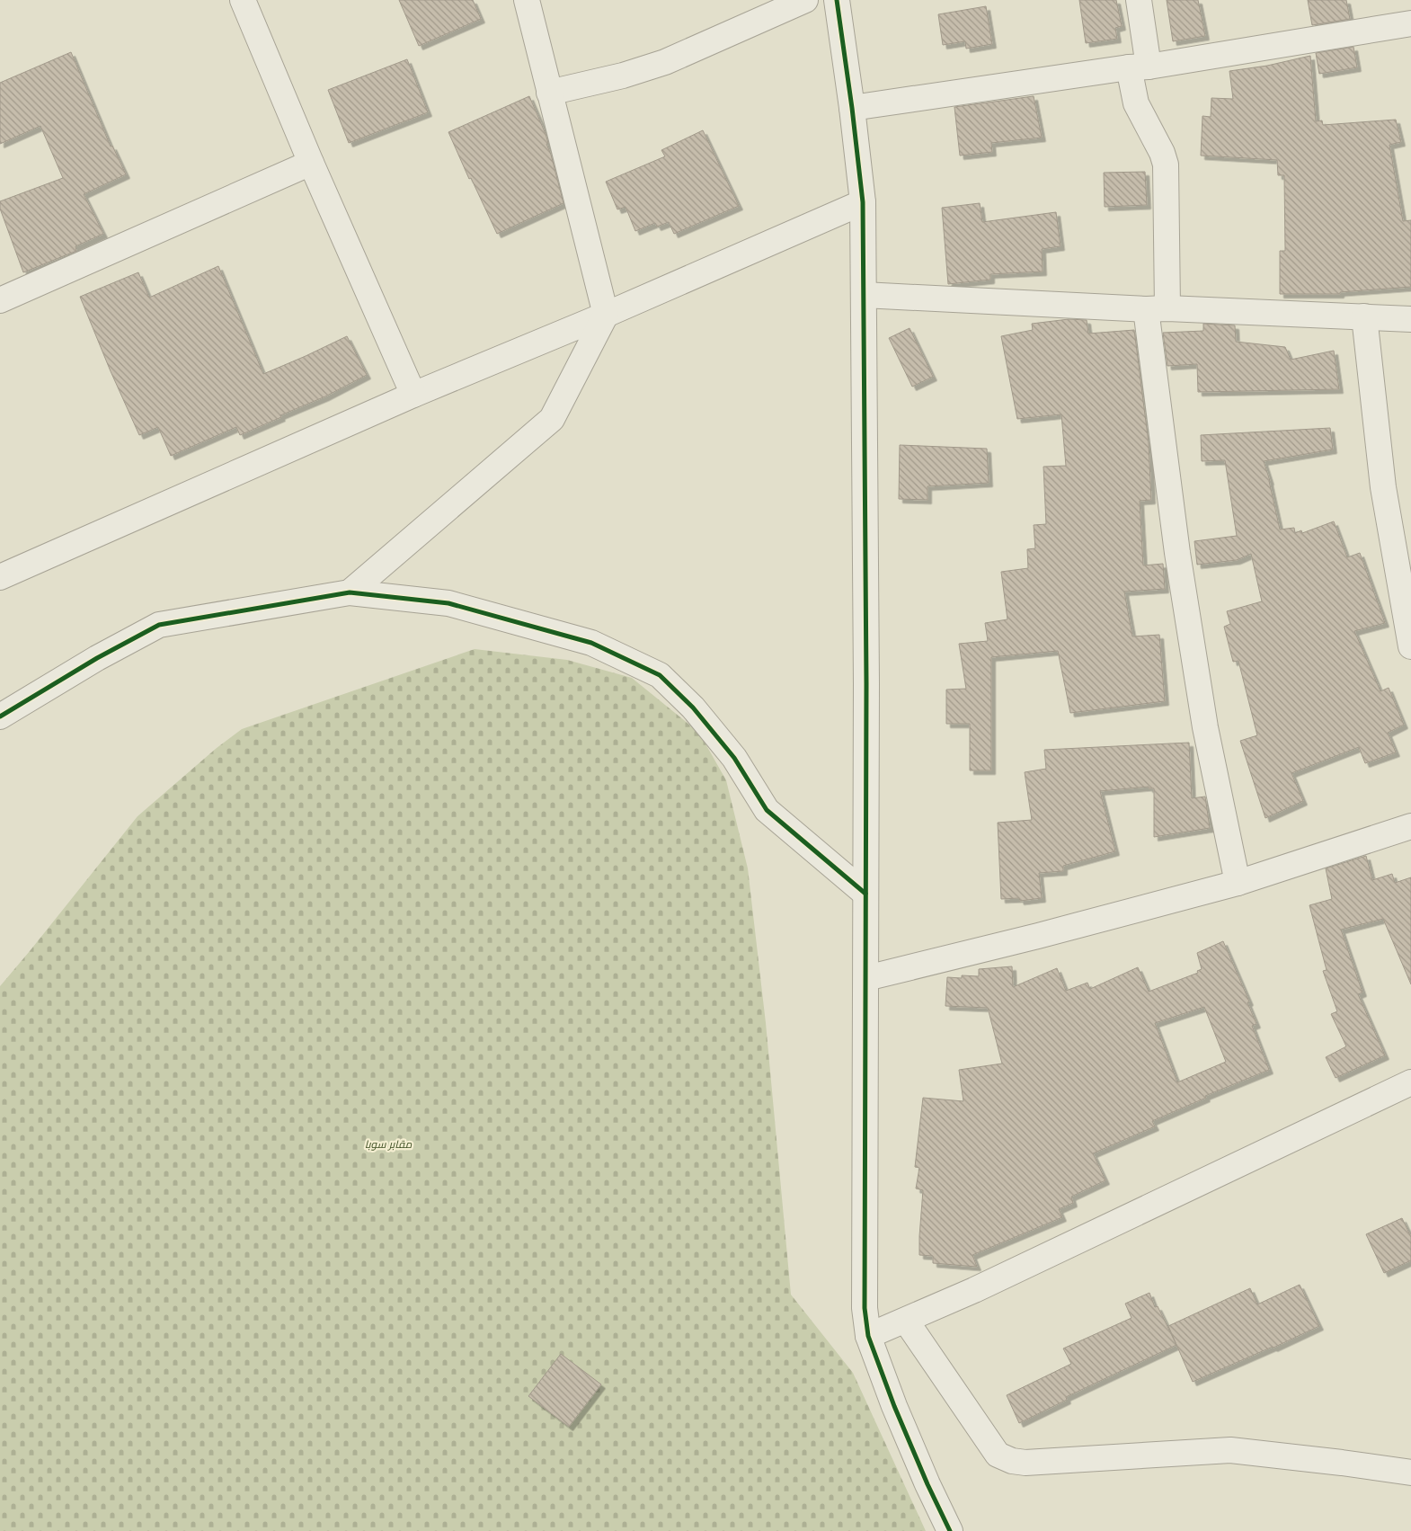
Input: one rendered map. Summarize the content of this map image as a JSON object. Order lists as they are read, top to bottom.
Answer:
{
  "parks": ["مقابر سوبا"]
}
